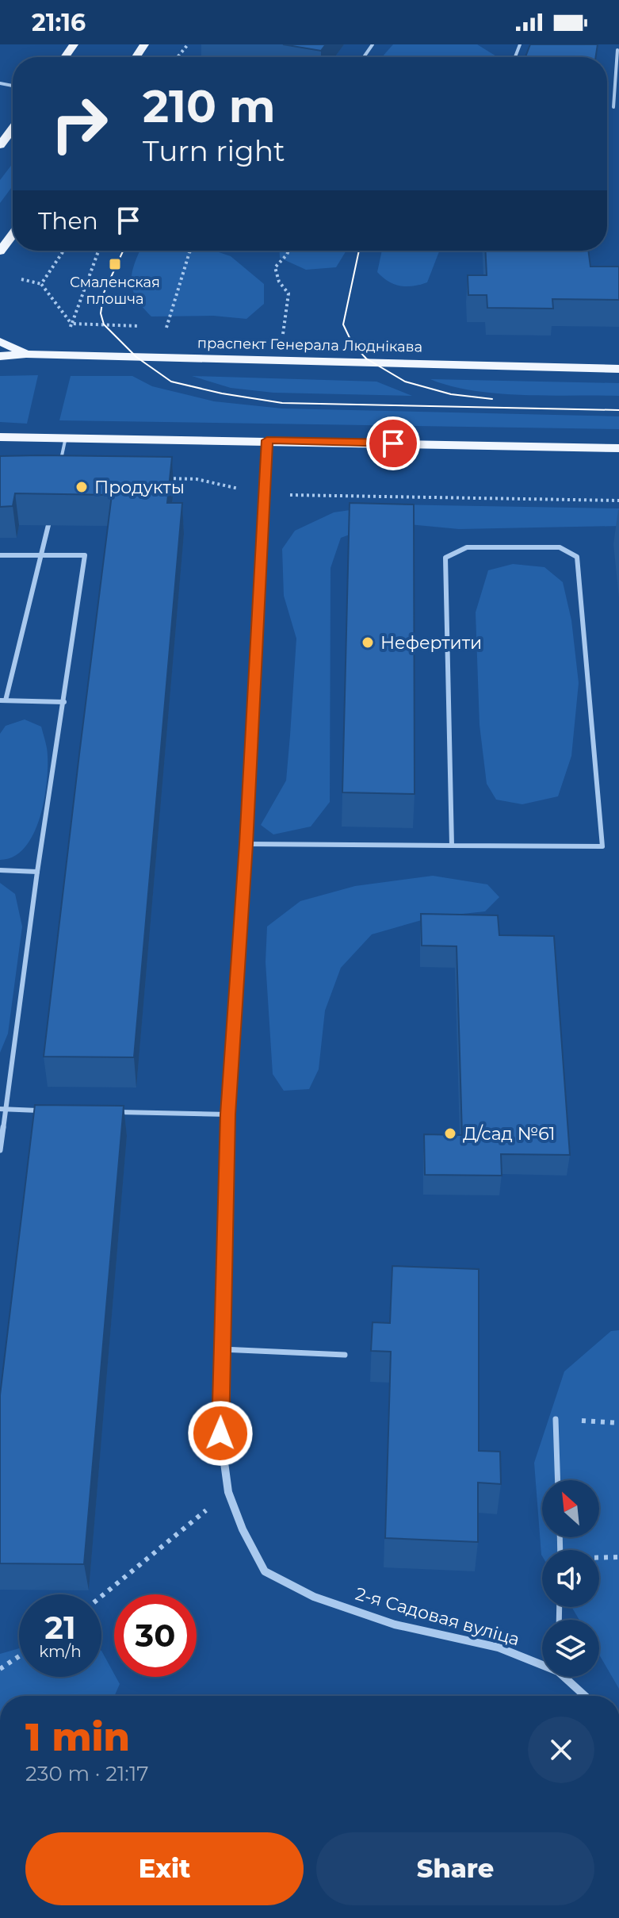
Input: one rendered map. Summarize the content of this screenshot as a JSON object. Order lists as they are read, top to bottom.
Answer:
{
  "streets": {
    "main road": ["праспект Генерала Люднікава"],
    "street": ["2-я Садовая вуліца"]
  },
  "places": {
    "transit": ["Смаленская плошча"],
    "other": ["Продукты", "Нефертити", "Д/сад №61"]
  },
  "north": "top left",
  "page": {
    "status": "21:16",
    "turn": ["210 m", "Turn right"],
    "then": "Then",
    "speed": "21 km/h",
    "limit": "30",
    "heading": ["1 min", "230 m · 21:17"],
    "buttons": ["Exit", "Share"]
  }
}
